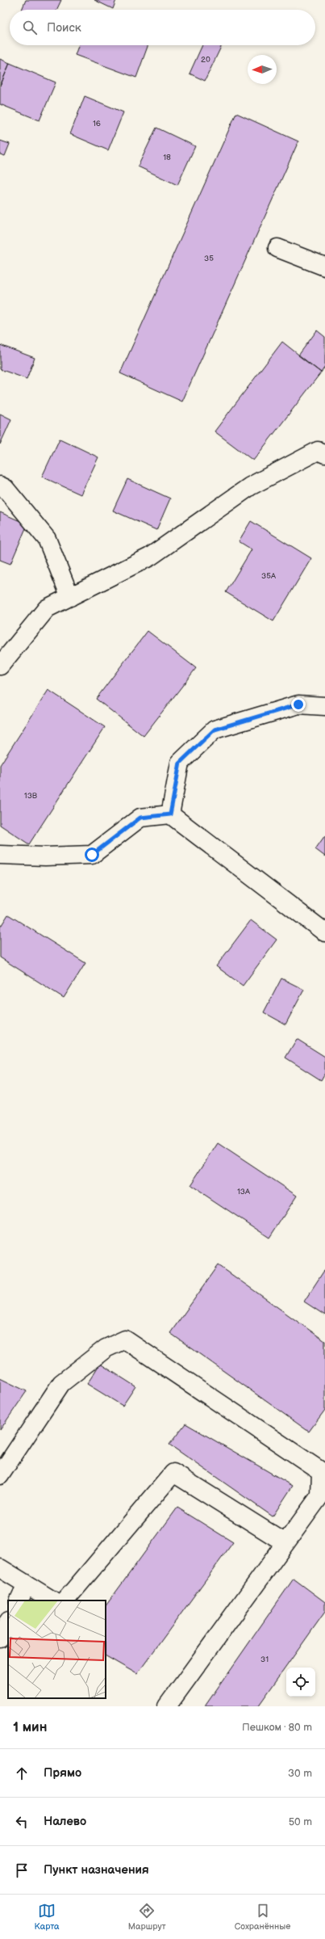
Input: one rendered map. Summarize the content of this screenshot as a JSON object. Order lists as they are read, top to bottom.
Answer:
{
  "house_numbers": [
    "20",
    "16",
    "18",
    "35",
    "35А",
    "13В",
    "13А",
    "31"
  ],
  "north": "left",
  "page": {
    "search": "Поиск",
    "heading": ["1 мин", "Пешком · 80 m"],
    "list": [
      ["Прямо", "30 m"],
      ["Налево", "50 m"],
      "Пункт назначения"
    ],
    "nav": ["Карта", "Маршрут", "Сохранённые"]
  }
}
